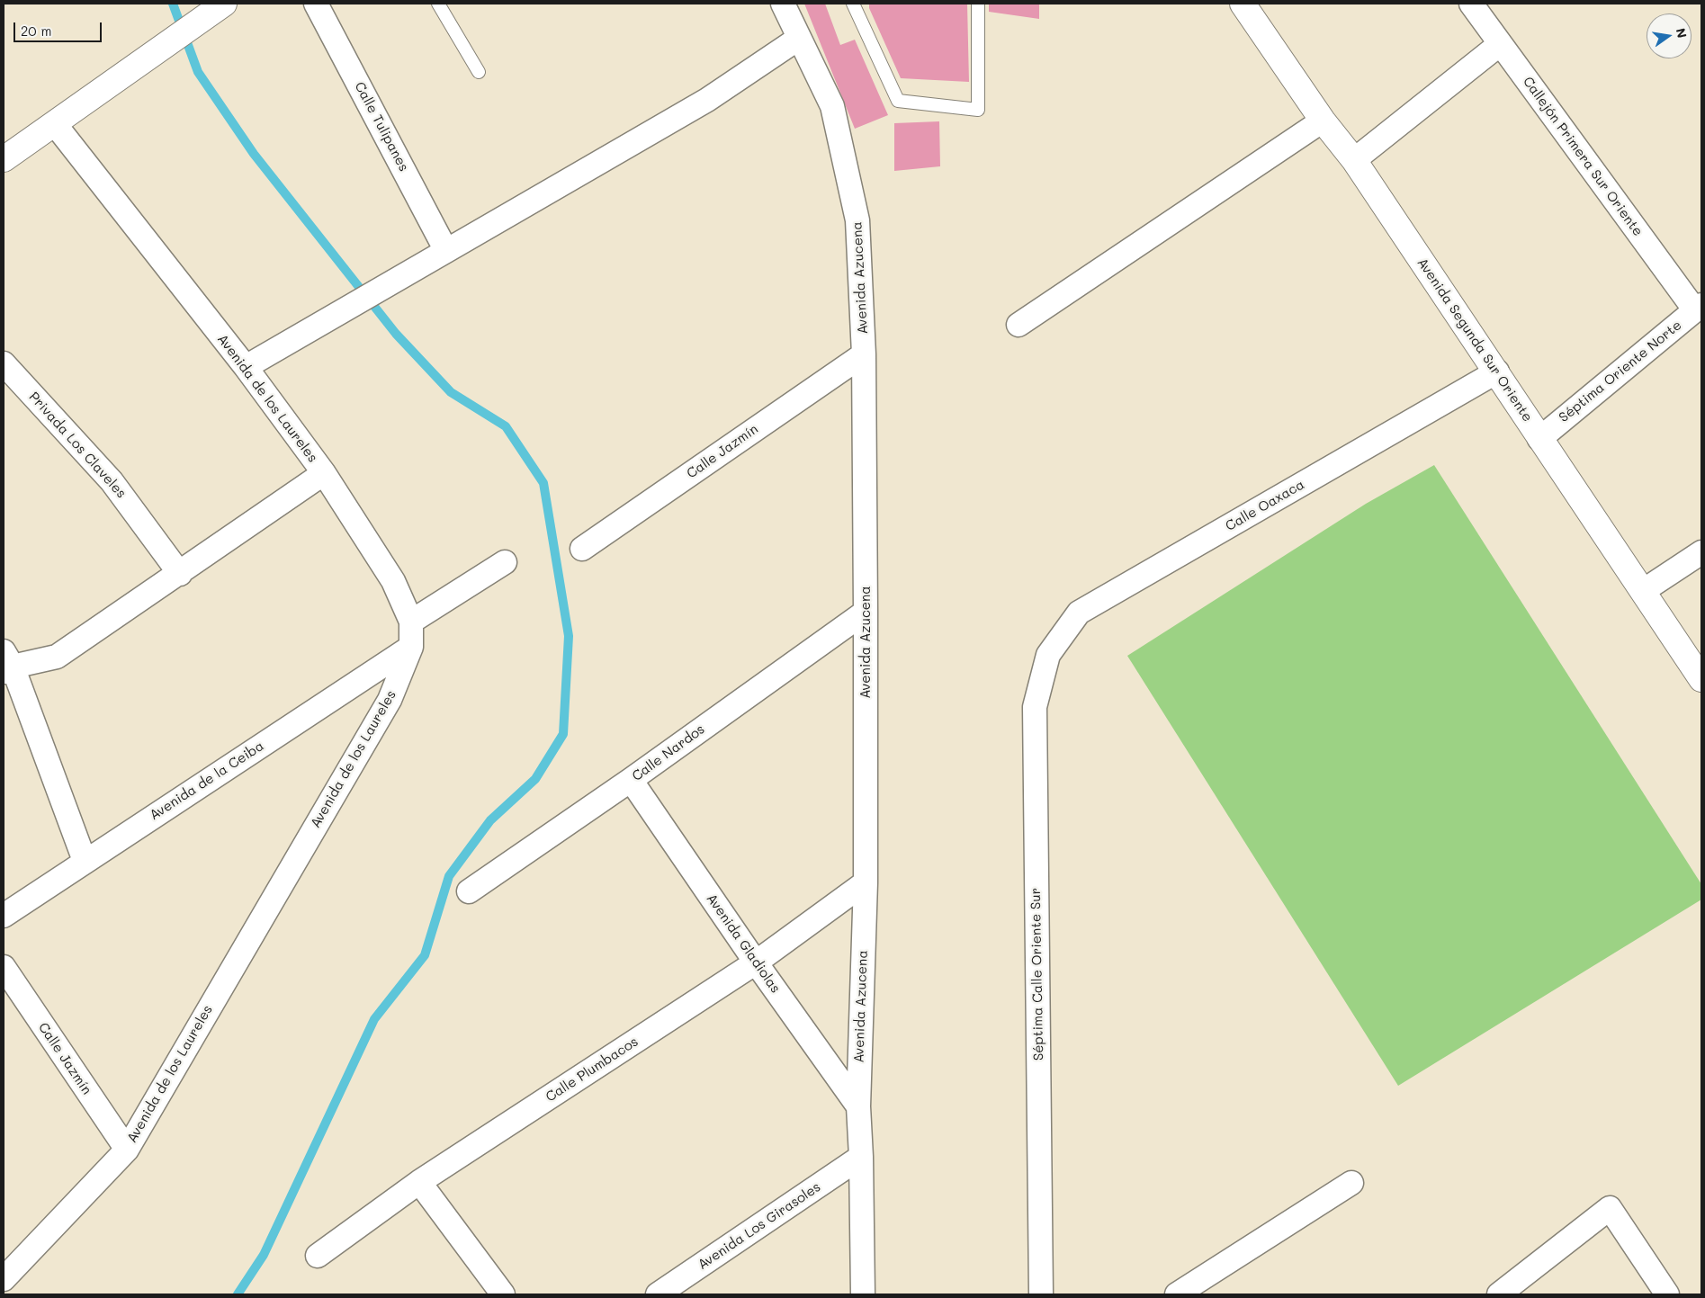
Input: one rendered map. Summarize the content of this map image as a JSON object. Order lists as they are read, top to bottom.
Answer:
{
  "streets": {
    "street": [
      "Calle Tulipanes",
      "Callejón Primera Sur Oriente",
      "Avenida Azucena",
      "Avenida Segunda Sur Oriente",
      "Séptima Oriente Norte",
      "Avenida de los Laureles",
      "Privada Los Claveles",
      "Calle Jazmín",
      "Calle Oaxaca",
      "Calle Nardos",
      "Avenida de la Ceiba",
      "Avenida Gladiolas",
      "Séptima Calle Oriente Sur",
      "Calle Plumbacos",
      "Avenida Los Girasoles"
    ]
  },
  "crossings": [
    ["Callejón Primera Sur Oriente", "Séptima Oriente Norte"],
    ["Avenida Azucena", "Calle Jazmín"],
    ["Avenida Azucena", "Calle Nardos"],
    ["Avenida Azucena", "Avenida Gladiolas"],
    ["Avenida Azucena", "Calle Plumbacos"],
    ["Avenida Azucena", "Avenida Los Girasoles"],
    ["Avenida Segunda Sur Oriente", "Séptima Oriente Norte"],
    ["Avenida Segunda Sur Oriente", "Calle Oaxaca"],
    ["Avenida de los Laureles", "Calle Jazmín"],
    ["Avenida de los Laureles", "Avenida de la Ceiba"],
    ["Calle Oaxaca", "Séptima Calle Oriente Sur"],
    ["Calle Nardos", "Avenida Gladiolas"],
    ["Avenida Gladiolas", "Calle Plumbacos"]
  ],
  "scale_bar": "20 m",
  "north": "right"
}
